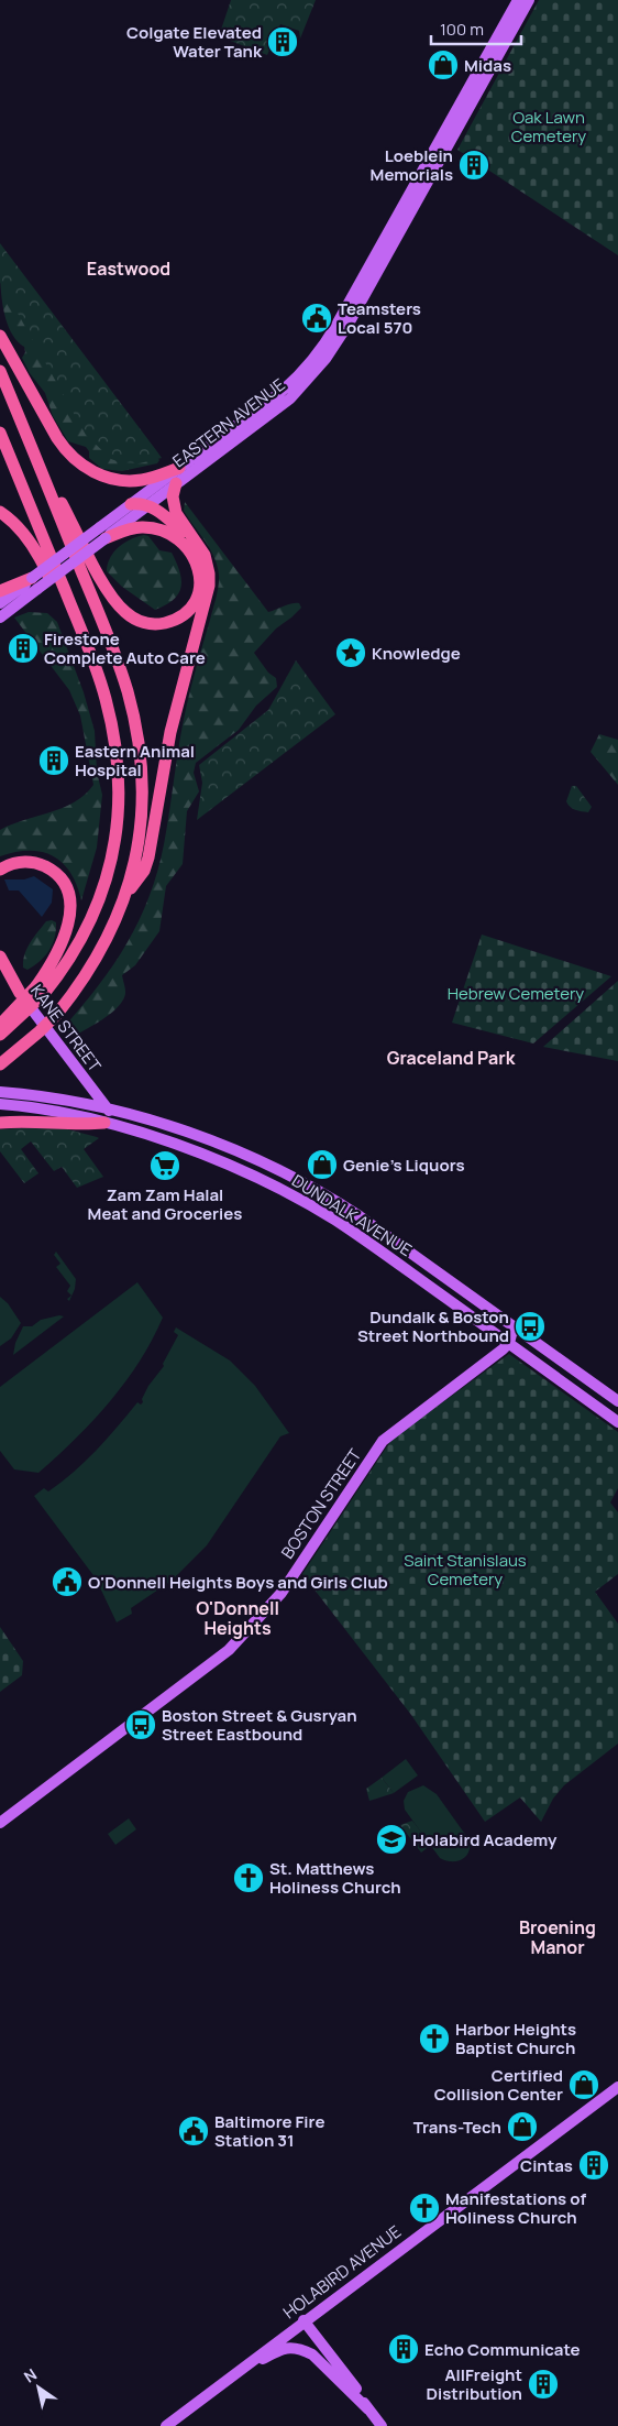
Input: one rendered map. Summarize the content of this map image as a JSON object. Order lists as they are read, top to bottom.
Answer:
{
  "streets": {
    "main road": [
      "EASTERN AVENUE",
      "KANE STREET",
      "DUNDALK AVENUE",
      "BOSTON STREET",
      "HOLABIRD AVENUE"
    ]
  },
  "crossings": [
    ["KANE STREET", "DUNDALK AVENUE"],
    ["DUNDALK AVENUE", "BOSTON STREET"]
  ],
  "districts": [
    "Eastwood",
    "Graceland Park",
    "O'Donnell Heights",
    "Broening Manor"
  ],
  "parks": ["Oak Lawn Cemetery", "Hebrew Cemetery", "Saint Stanislaus Cemetery"],
  "places": {
    "building": [
      "Colgate Elevated Water Tank",
      "Loeblein Memorials",
      "Firestone Complete Auto Care",
      "Eastern Animal Hospital",
      "Cintas",
      "Echo Communicate",
      "AllFreight Distribution"
    ],
    "shop": [
      "Midas",
      "Genie's Liquors",
      "Certified Collision Center",
      "Trans-Tech"
    ],
    "public building": ["Teamsters Local 570", "O'Donnell Heights Boys and Girls Club", "Baltimore Fire Station 31"],
    "place": ["Knowledge"],
    "supermarket": ["Zam Zam Halal Meat and Groceries"],
    "bus stop": ["Dundalk & Boston Street Northbound", "Boston Street & Gusryan Street Eastbound"],
    "school or university": ["Holabird Academy"],
    "church": ["St. Matthews Holiness Church", "Harbor Heights Baptist Church", "Manifestations of Holiness Church"]
  },
  "scale_bar": "100 m",
  "north": "top left"
}
